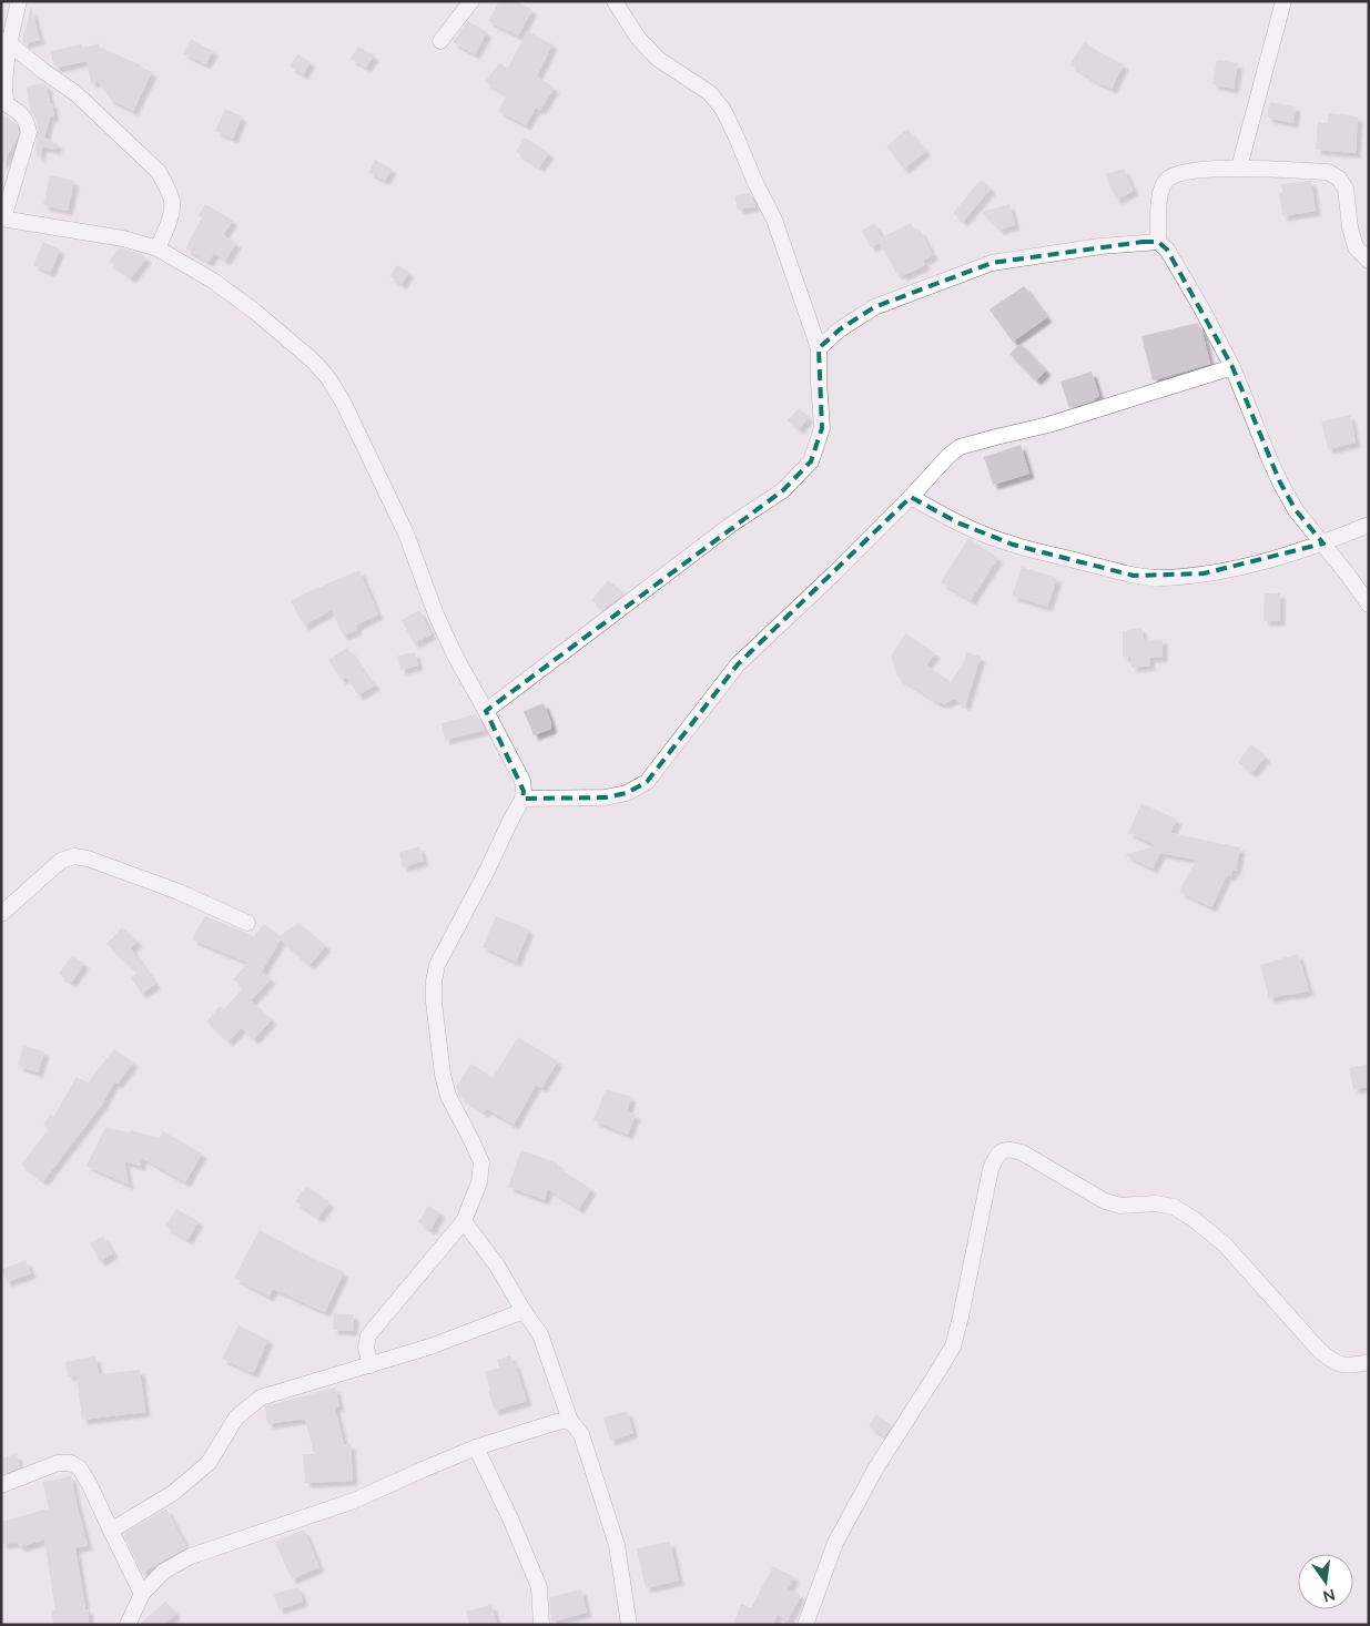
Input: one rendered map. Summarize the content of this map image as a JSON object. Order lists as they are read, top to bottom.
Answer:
{
  "north": "bottom"
}
